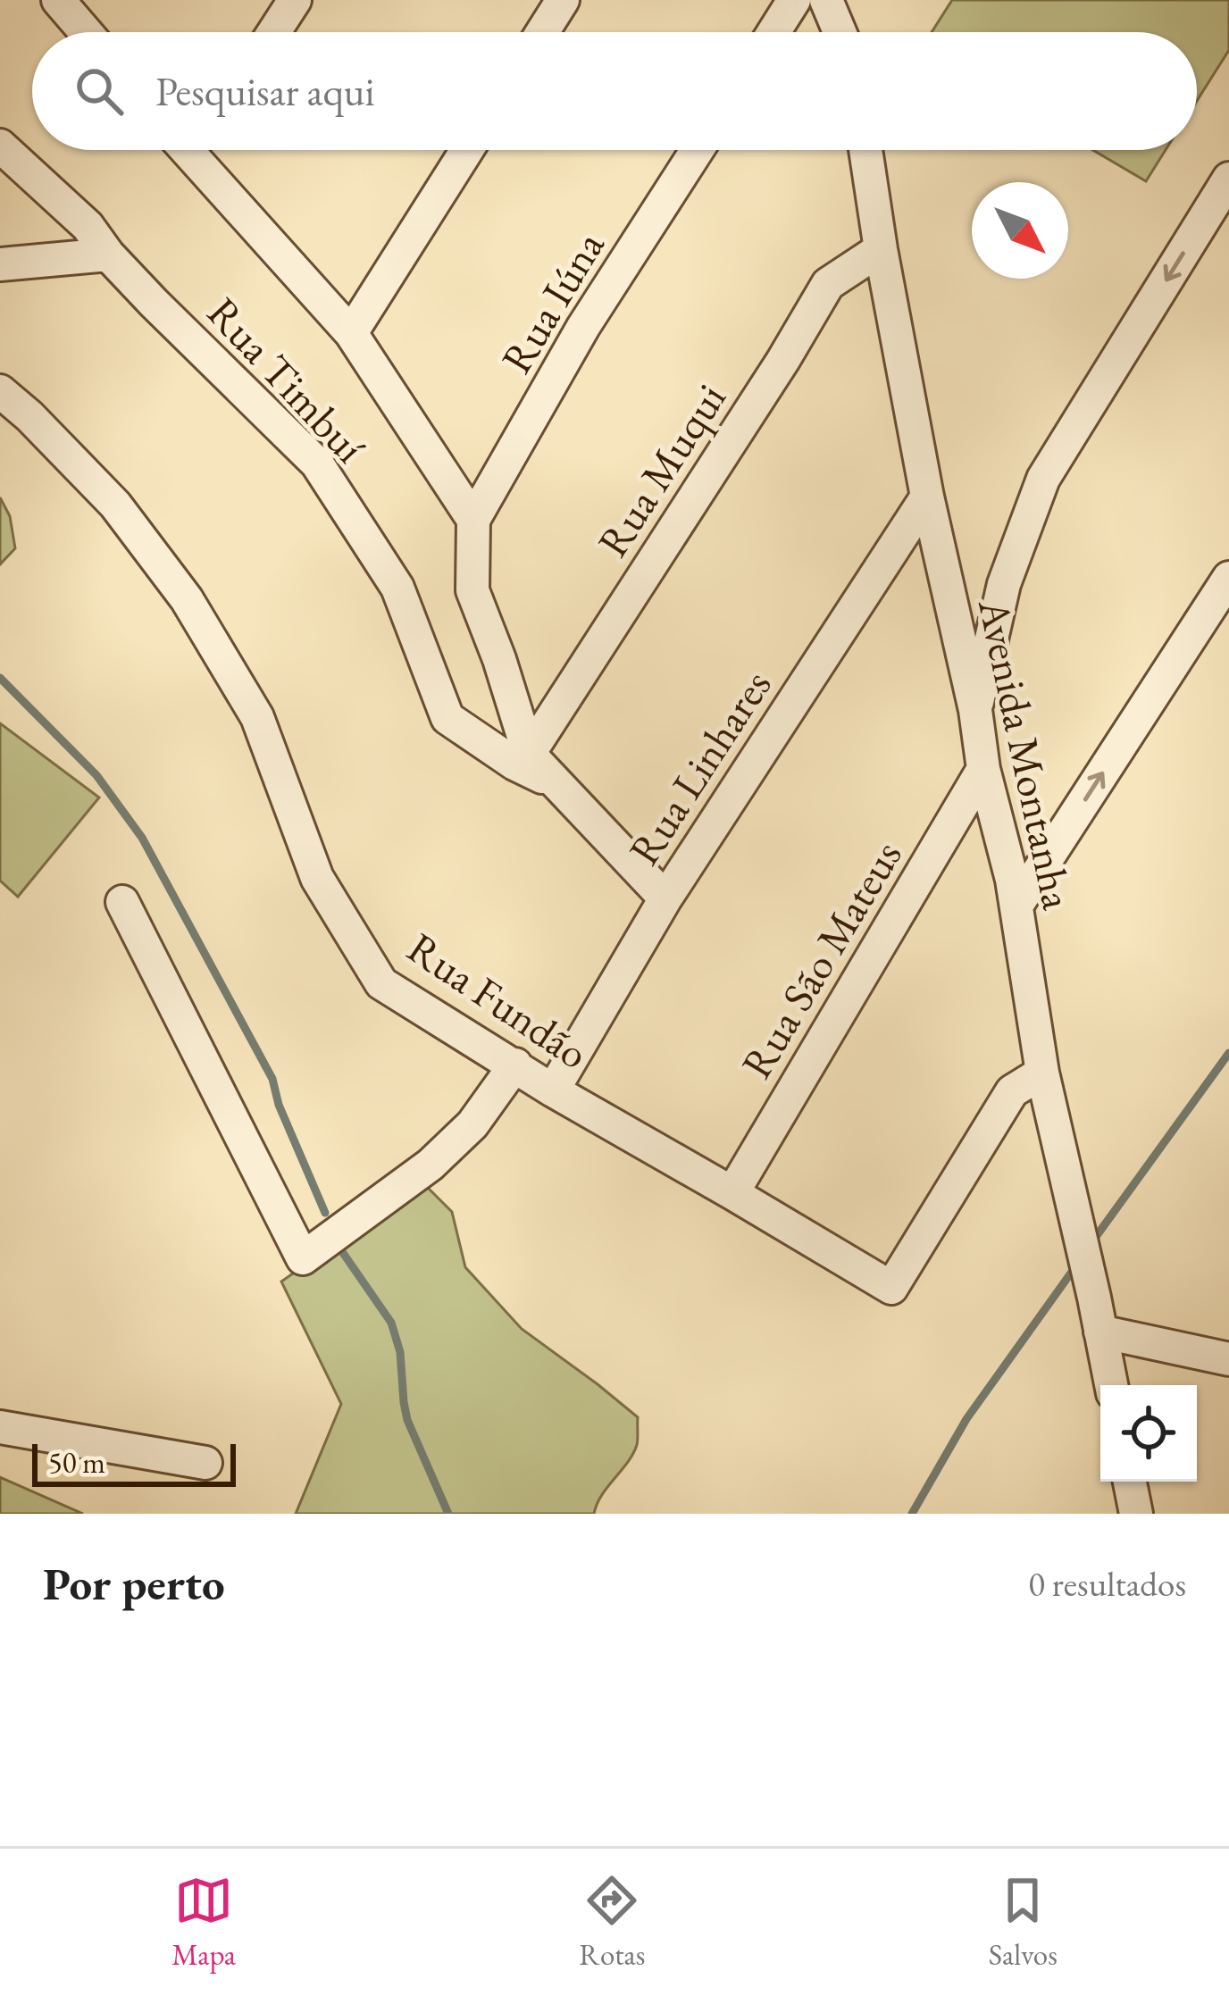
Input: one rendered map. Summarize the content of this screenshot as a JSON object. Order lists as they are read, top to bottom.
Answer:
{
  "streets": {
    "street": [
      "Rua Iúna",
      "Rua Timbuí",
      "Rua Muqui",
      "Avenida Montanha",
      "Rua Linhares",
      "Rua São Mateus",
      "Rua Fundão"
    ]
  },
  "crossings": [
    ["Rua Muqui", "Avenida Montanha"],
    ["Avenida Montanha", "Rua Linhares"],
    ["Avenida Montanha", "Rua São Mateus"],
    ["Avenida Montanha", "Rua Fundão"],
    ["Rua Linhares", "Rua Fundão"],
    ["Rua São Mateus", "Rua Fundão"]
  ],
  "scale_bar": "50 m",
  "north": "bottom right",
  "page": {
    "search": "Pesquisar aqui",
    "scale": "50 m",
    "heading": ["Por perto", "0 resultados"],
    "nav": ["Mapa", "Rotas", "Salvos"]
  }
}
